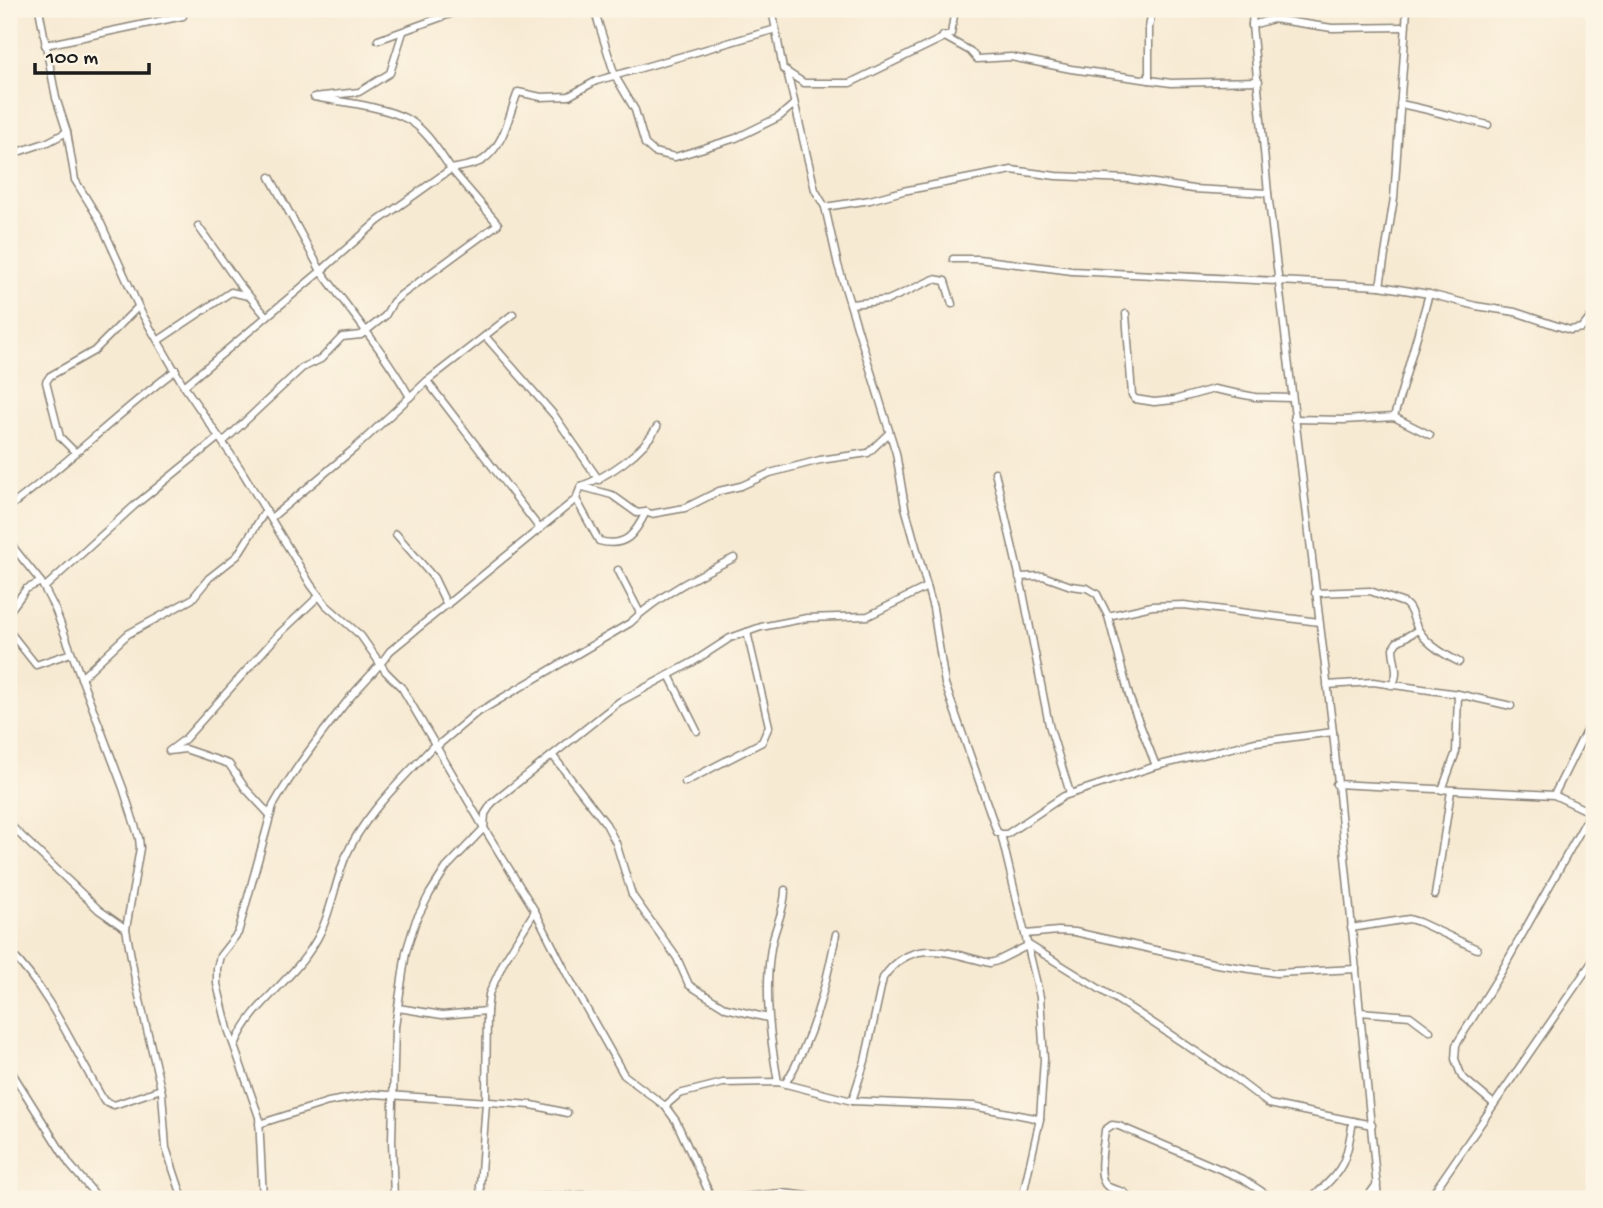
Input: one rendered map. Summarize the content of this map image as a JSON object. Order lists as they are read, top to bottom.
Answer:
{
  "scale_bar": "100 m"
}
